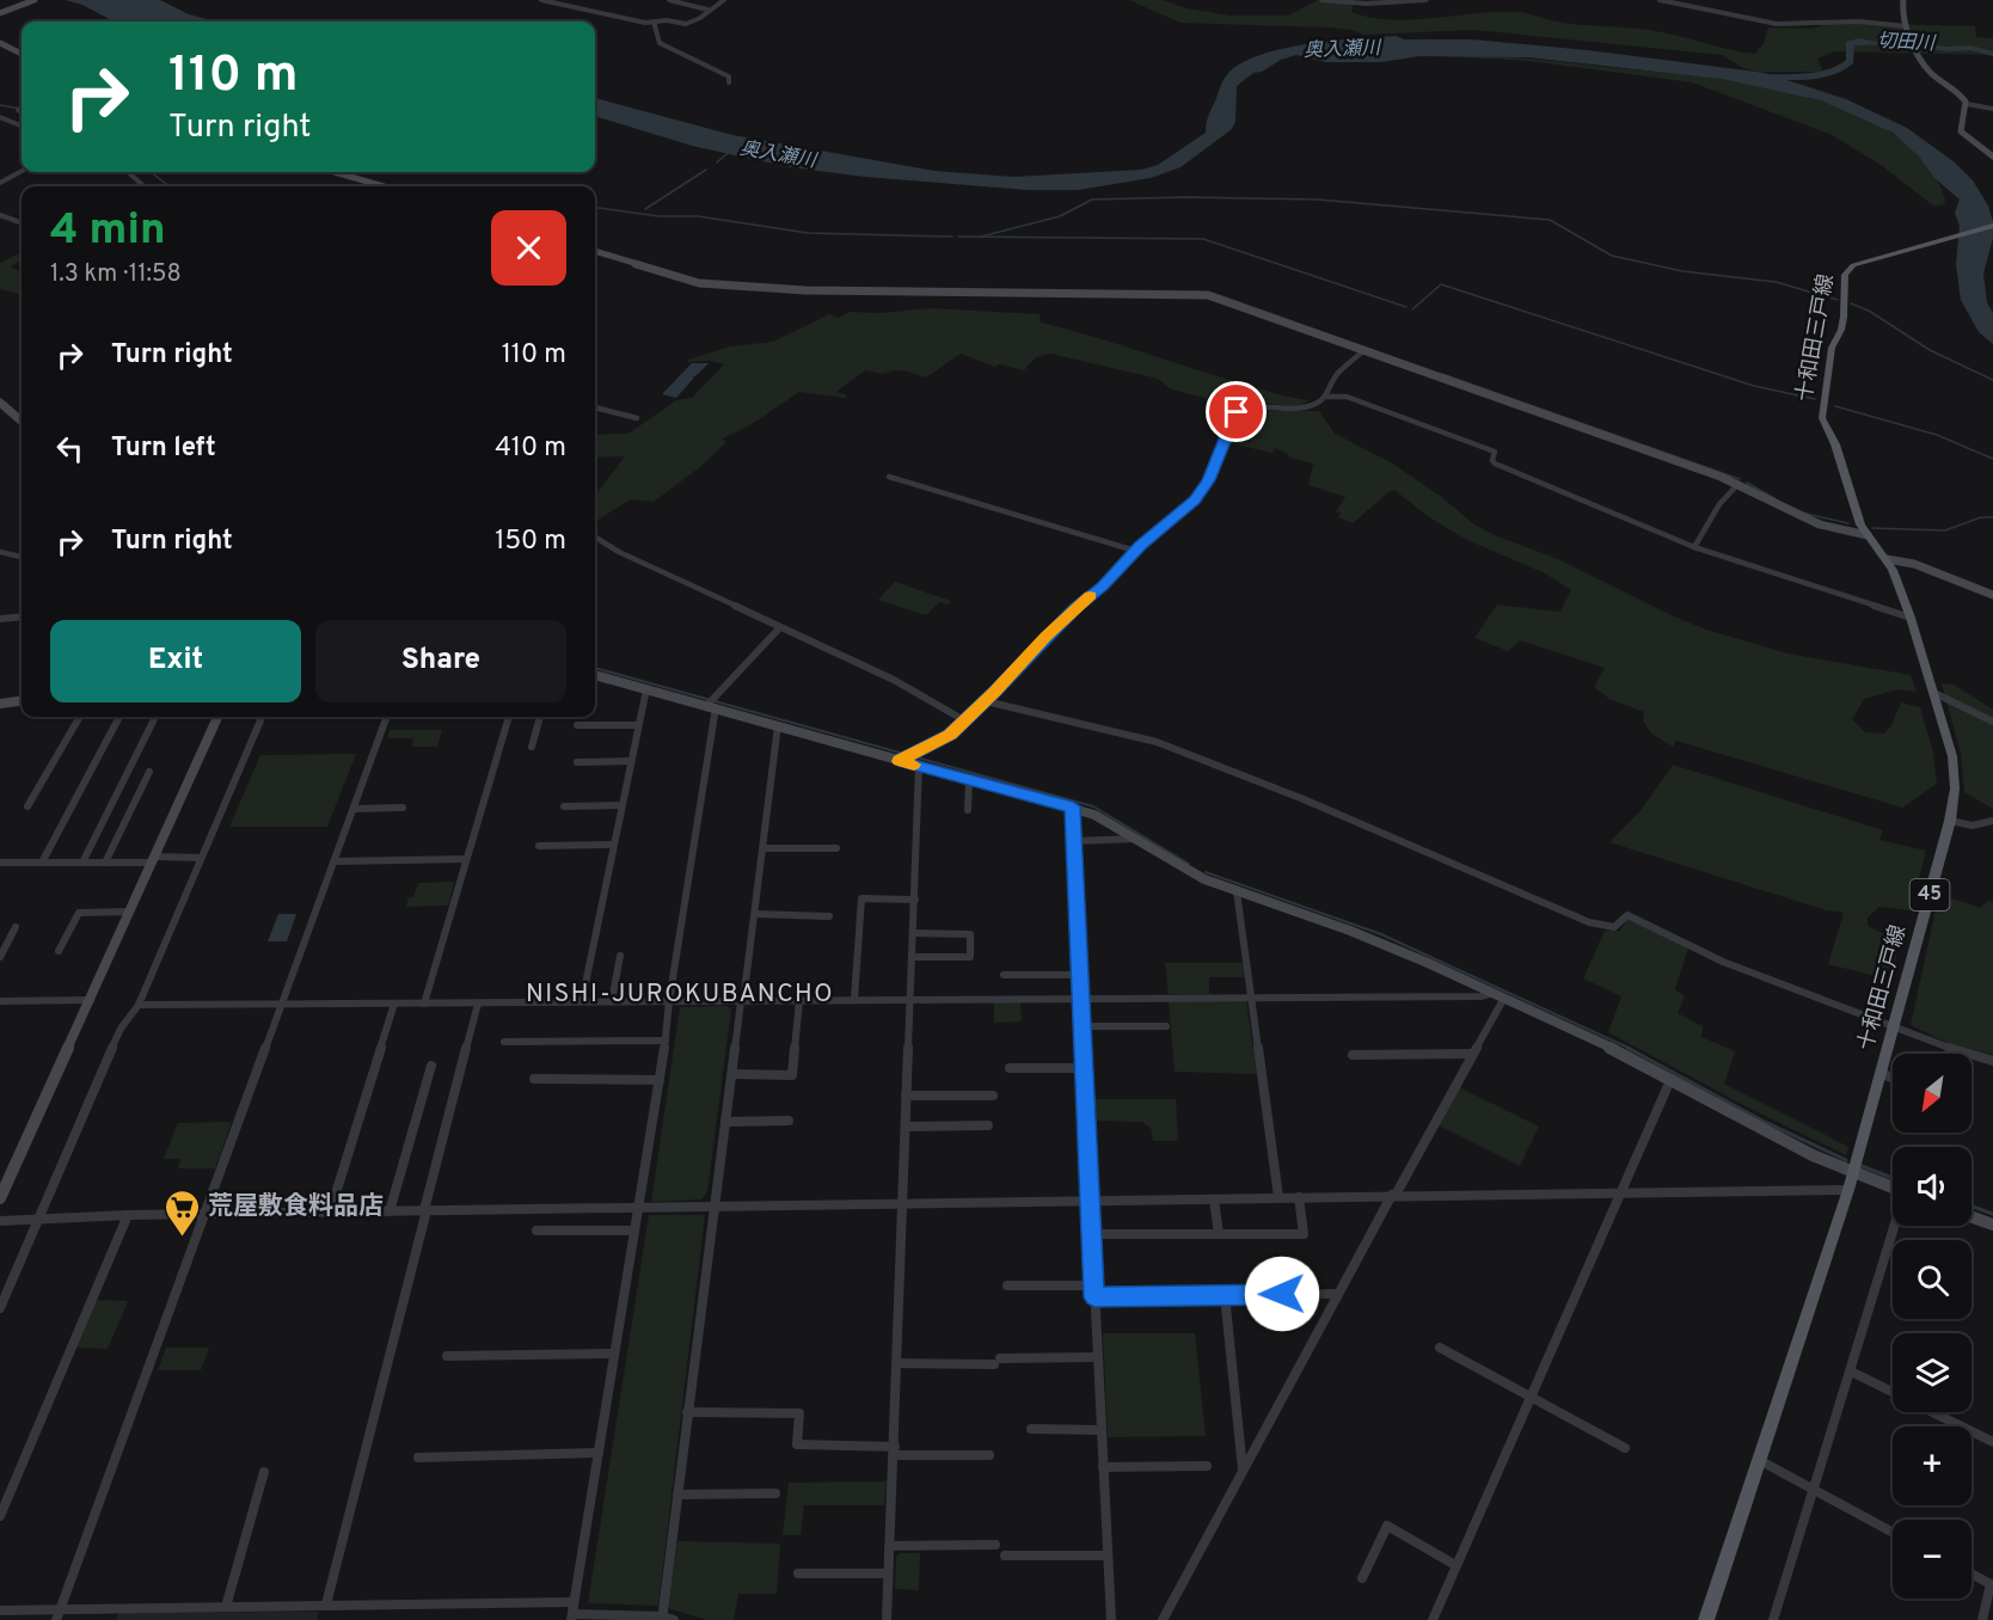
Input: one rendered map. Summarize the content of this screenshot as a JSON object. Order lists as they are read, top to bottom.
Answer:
{
  "streets": {
    "main road": ["十和田三戸線", "45"]
  },
  "districts": ["NISHI-JUROKUBANCHO"],
  "water": ["切田川", "奥入瀬川"],
  "places": {
    "supermarket": ["荒屋敷食料品店"]
  },
  "north": "bottom left",
  "page": {
    "turn": ["110 m", "Turn right"],
    "heading": ["4 min", "1.3 km · 11:58"],
    "list": [
      {
        "name": "Turn right",
        "value": "110 m"
      },
      {
        "name": "Turn left",
        "value": "410 m"
      },
      {
        "name": "Turn right",
        "value": "150 m"
      }
    ],
    "buttons": ["Exit", "Share"],
    "map_buttons": ["+", "−"]
  }
}
